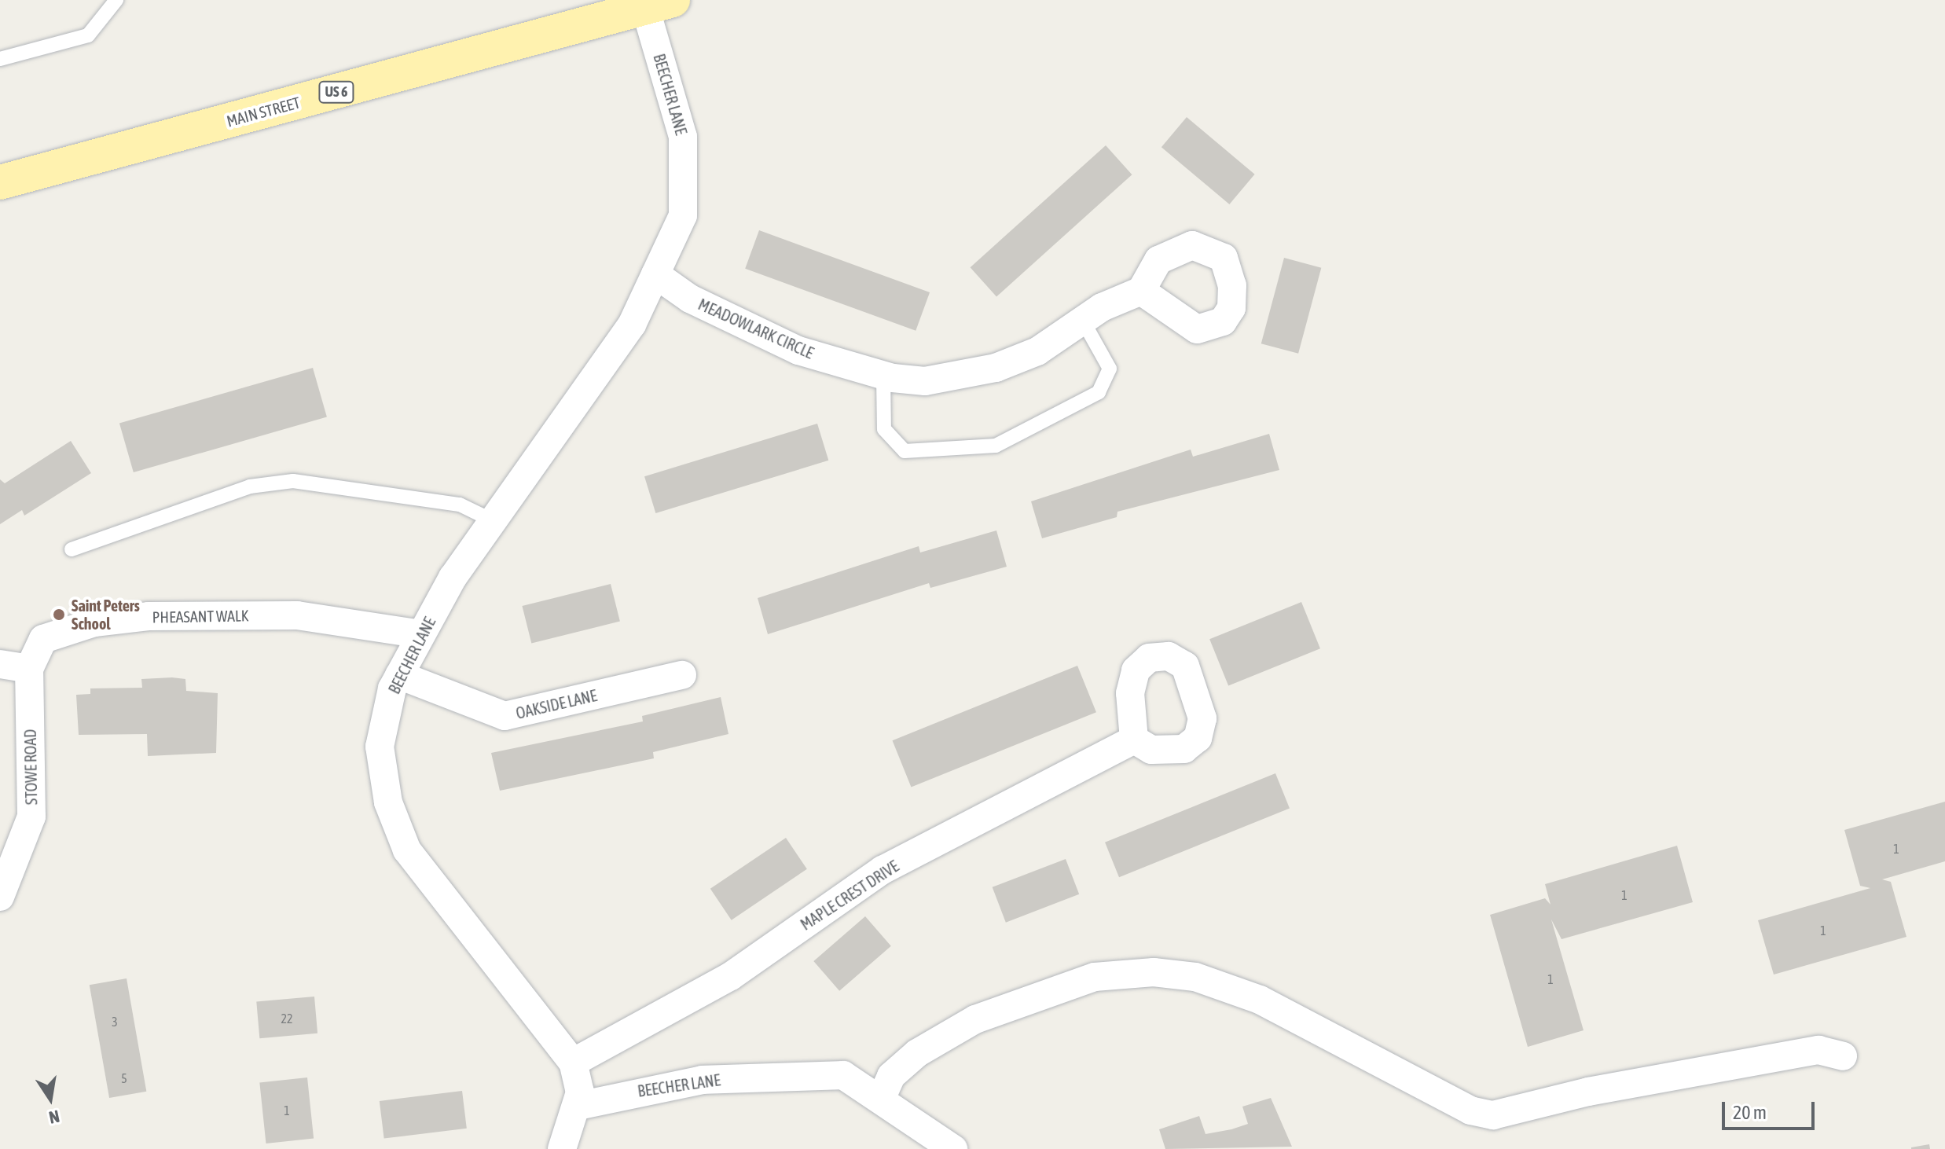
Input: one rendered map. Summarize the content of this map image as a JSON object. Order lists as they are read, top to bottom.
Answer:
{
  "streets": {
    "main road": ["US 6", "MAIN STREET"],
    "street": [
      "BEECHER LANE",
      "MEADOWLARK CIRCLE",
      "PHEASANT WALK",
      "OAKSIDE LANE",
      "STOWE ROAD",
      "MAPLE CREST DRIVE"
    ]
  },
  "crossings": [
    ["BEECHER LANE", "MAIN STREET"],
    ["BEECHER LANE", "MEADOWLARK CIRCLE"],
    ["BEECHER LANE", "PHEASANT WALK"],
    ["BEECHER LANE", "OAKSIDE LANE"],
    ["BEECHER LANE", "MAPLE CREST DRIVE"],
    ["PHEASANT WALK", "STOWE ROAD"]
  ],
  "places": ["Saint Peters School"],
  "house_numbers": [
    "1",
    "1",
    "1",
    "1",
    "22",
    "3",
    "5",
    "1"
  ],
  "scale_bar": "20 m",
  "north": "bottom"
}
